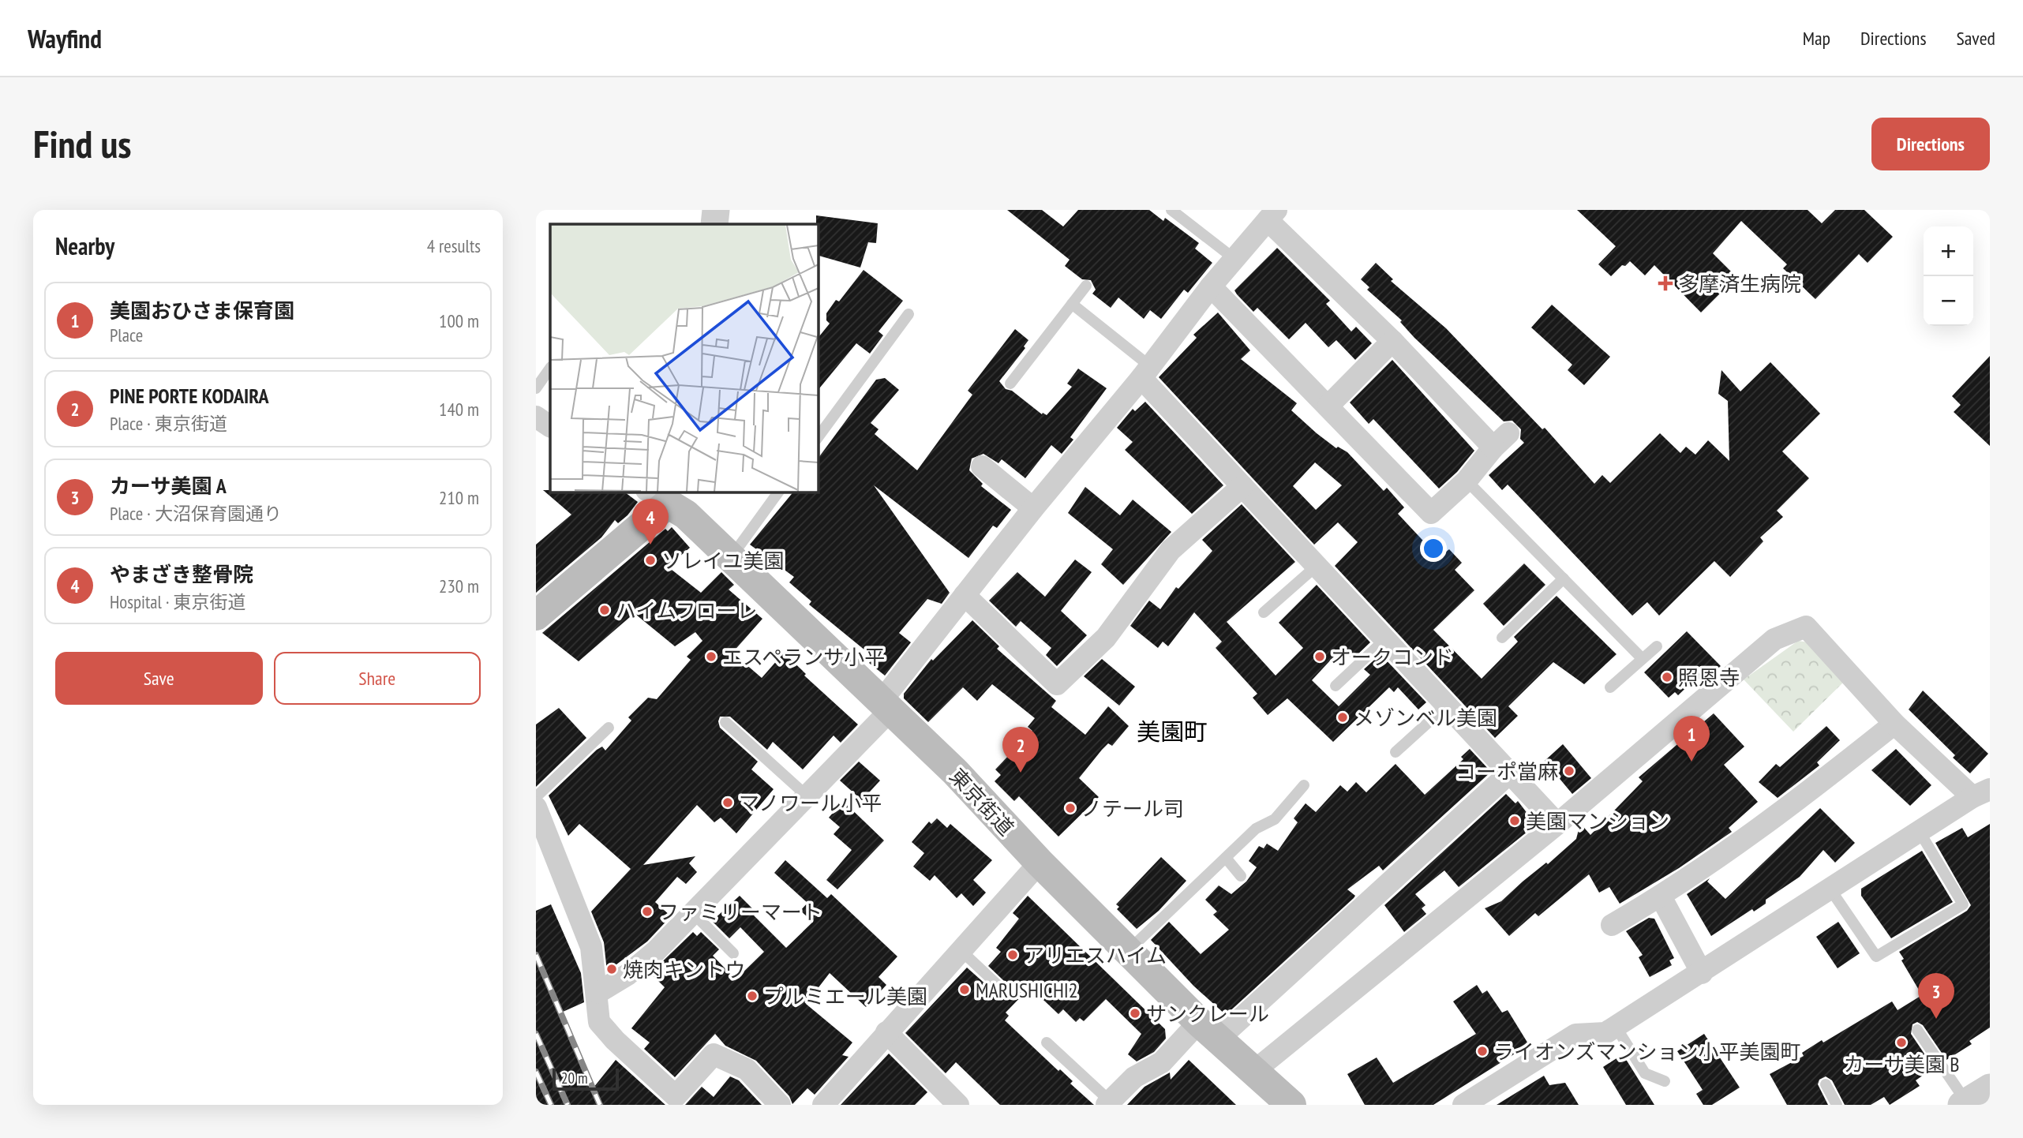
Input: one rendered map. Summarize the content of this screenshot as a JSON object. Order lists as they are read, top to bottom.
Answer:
{
  "streets": {
    "main road": ["東京街道"]
  },
  "districts": ["美園町"],
  "places": {
    "health": ["多摩済生病院"],
    "other": [
      "ソレイユ美園",
      "ハイムフローレ",
      "エスペランサ小平",
      "オークコンド",
      "照恩寺",
      "メゾンベル美園",
      "コーポ當麻",
      "マノワール小平",
      "ノテール司",
      "美園マンション",
      "ファミリーマート",
      "アリエスハイム",
      "焼肉キントウ",
      "MARUSHICHI2",
      "プルミエール美園",
      "サンクレール",
      "カーサ美園 B",
      "ライオンズマンション小平美園町"
    ]
  },
  "scale_bar": "20 m",
  "page": {
    "header": "Wayfind",
    "nav": ["Map", "Directions", "Saved"],
    "buttons": [
      "Directions",
      ["Save", "Share"]
    ],
    "title": "Find us",
    "heading": ["Nearby", "4 results"],
    "map_buttons": ["+", "−"],
    "list": [
      {
        "mark": "1",
        "name": "美園おひさま保育園",
        "note": "Place",
        "value": "100 m"
      },
      {
        "mark": "2",
        "name": "PINE PORTE KODAIRA",
        "note": "Place · 東京街道",
        "value": "140 m"
      },
      {
        "mark": "3",
        "name": "カーサ美園 A",
        "note": "Place · 大沼保育園通り",
        "value": "210 m"
      },
      {
        "mark": "4",
        "name": "やまざき整骨院",
        "note": "Hospital · 東京街道",
        "value": "230 m"
      }
    ],
    "pins": [
      "4",
      "1",
      "2",
      "3"
    ],
    "scale": "20 m"
  }
}
